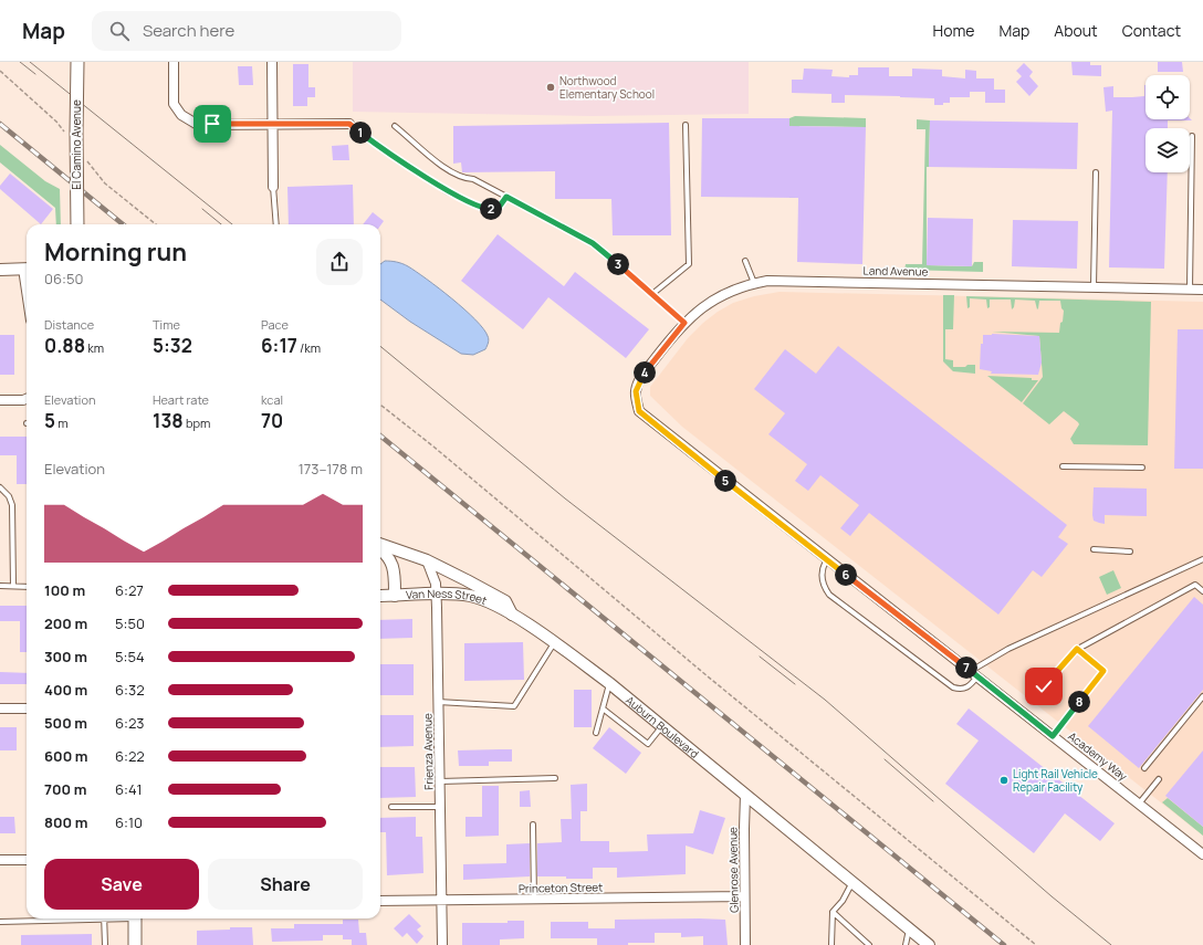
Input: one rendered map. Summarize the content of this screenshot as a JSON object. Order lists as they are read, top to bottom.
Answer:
{
  "streets": {
    "main road": ["El Camino Avenue"],
    "street": [
      "Land Avenue",
      "Van Ness Street",
      "Auburn Boulevard",
      "Frienza Avenue",
      "Academy Way",
      "Glenrose Avenue",
      "Princeton Street"
    ]
  },
  "crossings": [
    ["Land Avenue", "Academy Way"],
    ["Van Ness Street", "Auburn Boulevard"],
    ["Van Ness Street", "Frienza Avenue"],
    ["Auburn Boulevard", "Frienza Avenue"],
    ["Auburn Boulevard", "Glenrose Avenue"],
    ["Frienza Avenue", "Princeton Street"],
    ["Glenrose Avenue", "Princeton Street"]
  ],
  "places": ["Northwood Elementary School", "Light Rail Vehicle Repair Facility"],
  "page": {
    "header": "Map",
    "search": "Search here",
    "nav": [
      "Home",
      "Map",
      "About",
      "Contact"
    ],
    "pins": [
      "1",
      "2",
      "3",
      "4",
      "5",
      "6",
      "7",
      "8"
    ],
    "heading": ["Morning run", "06:50"],
    "stats": [
      ["Distance", "0.88 km"],
      ["Time", "5:32"],
      ["Pace", "6:17 /km"],
      ["Elevation", "5 m"],
      ["Heart rate", "138 bpm"],
      ["kcal", "70"]
    ],
    "chart": ["Elevation", "173–178 m"],
    "list": [
      {
        "name": "100 m",
        "note": "6:27"
      },
      {
        "name": "200 m",
        "note": "5:50"
      },
      {
        "name": "300 m",
        "note": "5:54"
      },
      {
        "name": "400 m",
        "note": "6:32"
      },
      {
        "name": "500 m",
        "note": "6:23"
      },
      {
        "name": "600 m",
        "note": "6:22"
      },
      {
        "name": "700 m",
        "note": "6:41"
      },
      {
        "name": "800 m",
        "note": "6:10"
      }
    ],
    "buttons": ["Save", "Share"]
  }
}
